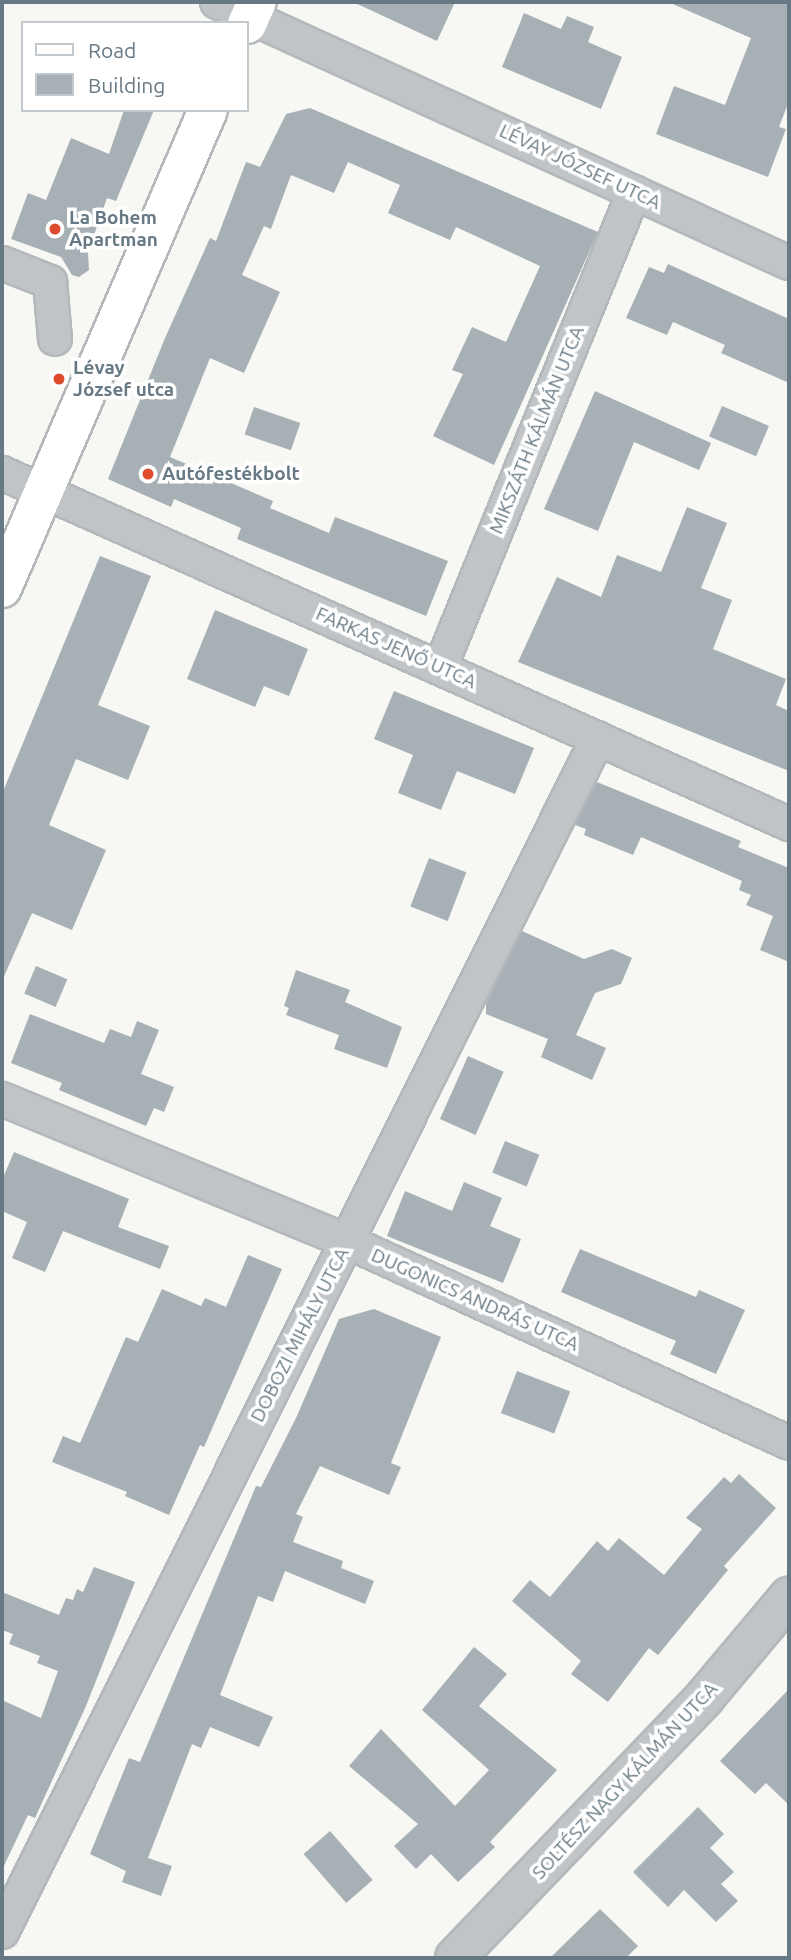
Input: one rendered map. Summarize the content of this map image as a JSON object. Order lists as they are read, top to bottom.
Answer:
{
  "streets": {
    "street": [
      "LÉVAY JÓZSEF UTCA",
      "MIKSZÁTH KÁLMÁN UTCA",
      "FARKAS JENŐ UTCA",
      "DUGONICS ANDRÁS UTCA",
      "DOBOZI MIHÁLY UTCA",
      "SOLTÉSZ NAGY KÁLMÁN UTCA"
    ]
  },
  "crossings": [
    ["LÉVAY JÓZSEF UTCA", "MIKSZÁTH KÁLMÁN UTCA"],
    ["MIKSZÁTH KÁLMÁN UTCA", "FARKAS JENŐ UTCA"],
    ["FARKAS JENŐ UTCA", "DOBOZI MIHÁLY UTCA"],
    ["DUGONICS ANDRÁS UTCA", "DOBOZI MIHÁLY UTCA"]
  ],
  "places": ["La Bohem Apartman", "Lévay József utca", "Autófestékbolt"],
  "legend": ["Road", "Building"]
}
